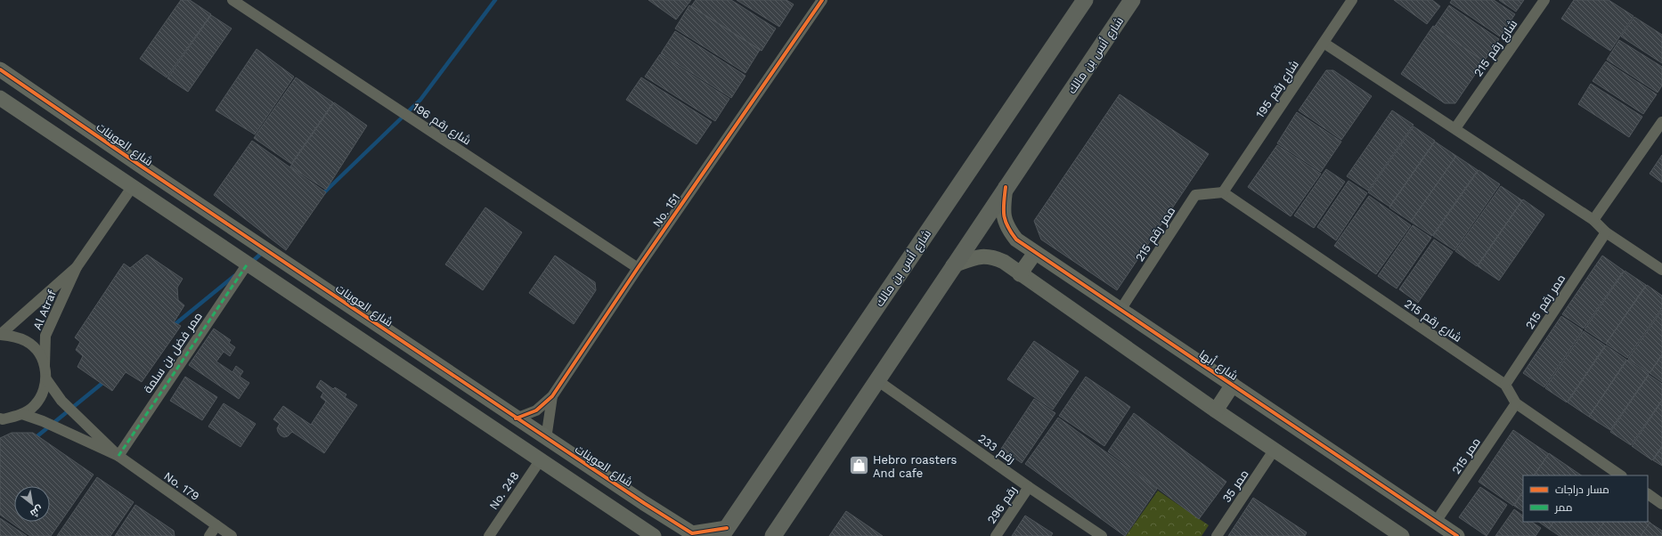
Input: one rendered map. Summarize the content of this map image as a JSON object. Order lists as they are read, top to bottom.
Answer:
{
  "streets": {
    "main road": ["شارع أنس بن مالك"],
    "street": [
      "شارع رقم 215",
      "شارع رقم 195",
      "شارع رقم 196",
      "شارع العوينات",
      "No. 151",
      "ممر رقم 215",
      "Al Atraf",
      "ممر فضل بن سلمة",
      "شارع أبها",
      "رقم 233",
      "ممر 215",
      "No. 179",
      "ممر 35",
      "No. 248",
      "رقم 296"
    ]
  },
  "crossings": [
    ["شارع رقم 215", "شارع رقم 195"],
    ["شارع رقم 215", "ممر رقم 215"],
    ["شارع رقم 215", "ممر 215"],
    ["شارع أنس بن مالك", "شارع العوينات"],
    ["شارع أنس بن مالك", "شارع أبها"],
    ["شارع أنس بن مالك", "رقم 233"],
    ["شارع رقم 195", "ممر رقم 215"],
    ["شارع رقم 196", "No. 151"],
    ["شارع العوينات", "No. 151"],
    ["ممر رقم 215", "شارع أبها"],
    ["Al Atraf", "No. 179"],
    ["ممر فضل بن سلمة", "No. 179"],
    ["شارع أبها", "ممر 215"],
    ["رقم 233", "رقم 296"]
  ],
  "places": {
    "shop": ["Hebro roasters And cafe"]
  },
  "legend": ["مسار دراجات", "ممر"],
  "north": "bottom right"
}
